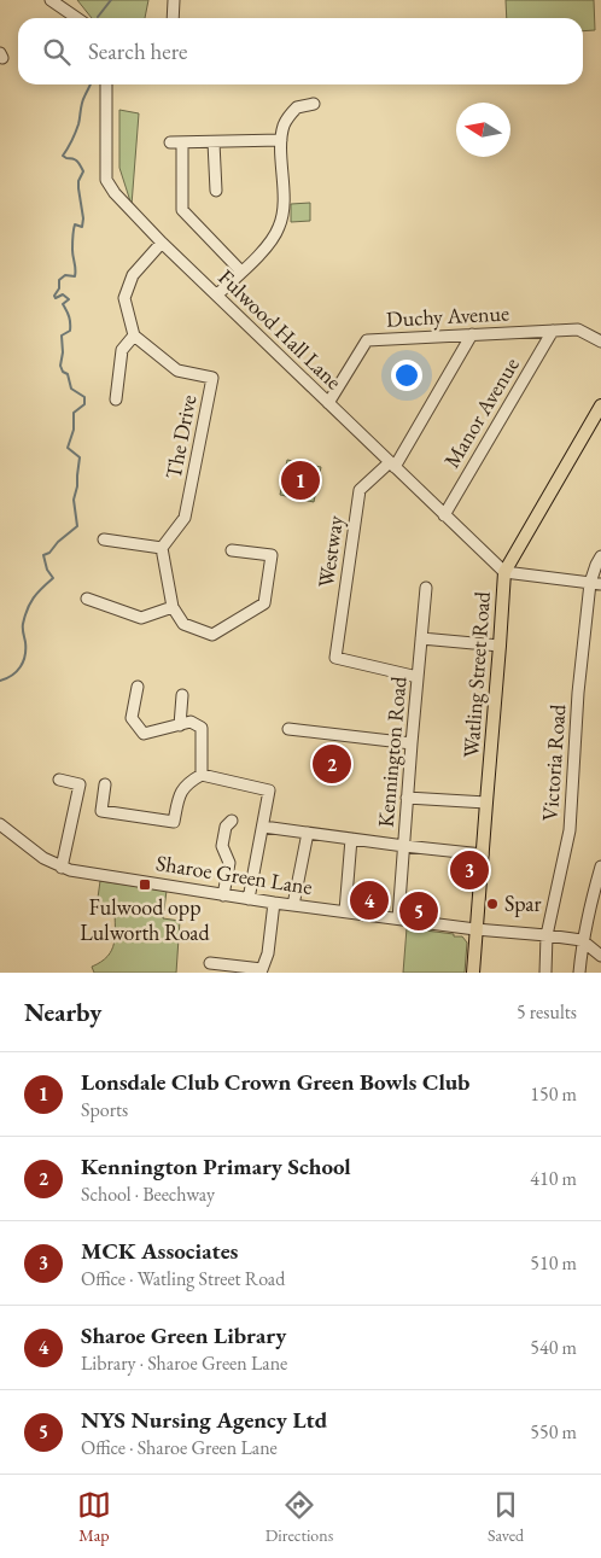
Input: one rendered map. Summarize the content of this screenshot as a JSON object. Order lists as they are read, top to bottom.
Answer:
{
  "streets": {
    "main road": ["Watling Street Road"],
    "street": [
      "Duchy Avenue",
      "Fulwood Hall Lane",
      "Manor Avenue",
      "The Drive",
      "Westway",
      "Kennington Road",
      "Victoria Road",
      "Sharoe Green Lane"
    ]
  },
  "crossings": [
    ["Duchy Avenue", "Fulwood Hall Lane"],
    ["Duchy Avenue", "Manor Avenue"],
    ["Duchy Avenue", "Westway"],
    ["Fulwood Hall Lane", "Manor Avenue"],
    ["Fulwood Hall Lane", "Westway"],
    ["Fulwood Hall Lane", "Watling Street Road"],
    ["Westway", "Kennington Road"],
    ["Watling Street Road", "Sharoe Green Lane"],
    ["Kennington Road", "Sharoe Green Lane"],
    ["Victoria Road", "Sharoe Green Lane"]
  ],
  "places": {
    "transit": ["Fulwood opp Lulworth Road"],
    "other": ["Spar"]
  },
  "north": "left",
  "page": {
    "search": "Search here",
    "pins": [
      "1",
      "2",
      "3",
      "4",
      "5"
    ],
    "heading": ["Nearby", "5 results"],
    "list": [
      {
        "mark": "1",
        "name": "Lonsdale Club Crown Green Bowls Club",
        "note": "Sports",
        "value": "150 m"
      },
      {
        "mark": "2",
        "name": "Kennington Primary School",
        "note": "School · Beechway",
        "value": "410 m"
      },
      {
        "mark": "3",
        "name": "MCK Associates",
        "note": "Office · Watling Street Road",
        "value": "510 m"
      },
      {
        "mark": "4",
        "name": "Sharoe Green Library",
        "note": "Library · Sharoe Green Lane",
        "value": "540 m"
      },
      {
        "mark": "5",
        "name": "NYS Nursing Agency Ltd",
        "note": "Office · Sharoe Green Lane",
        "value": "550 m"
      }
    ],
    "nav": ["Map", "Directions", "Saved"]
  }
}
